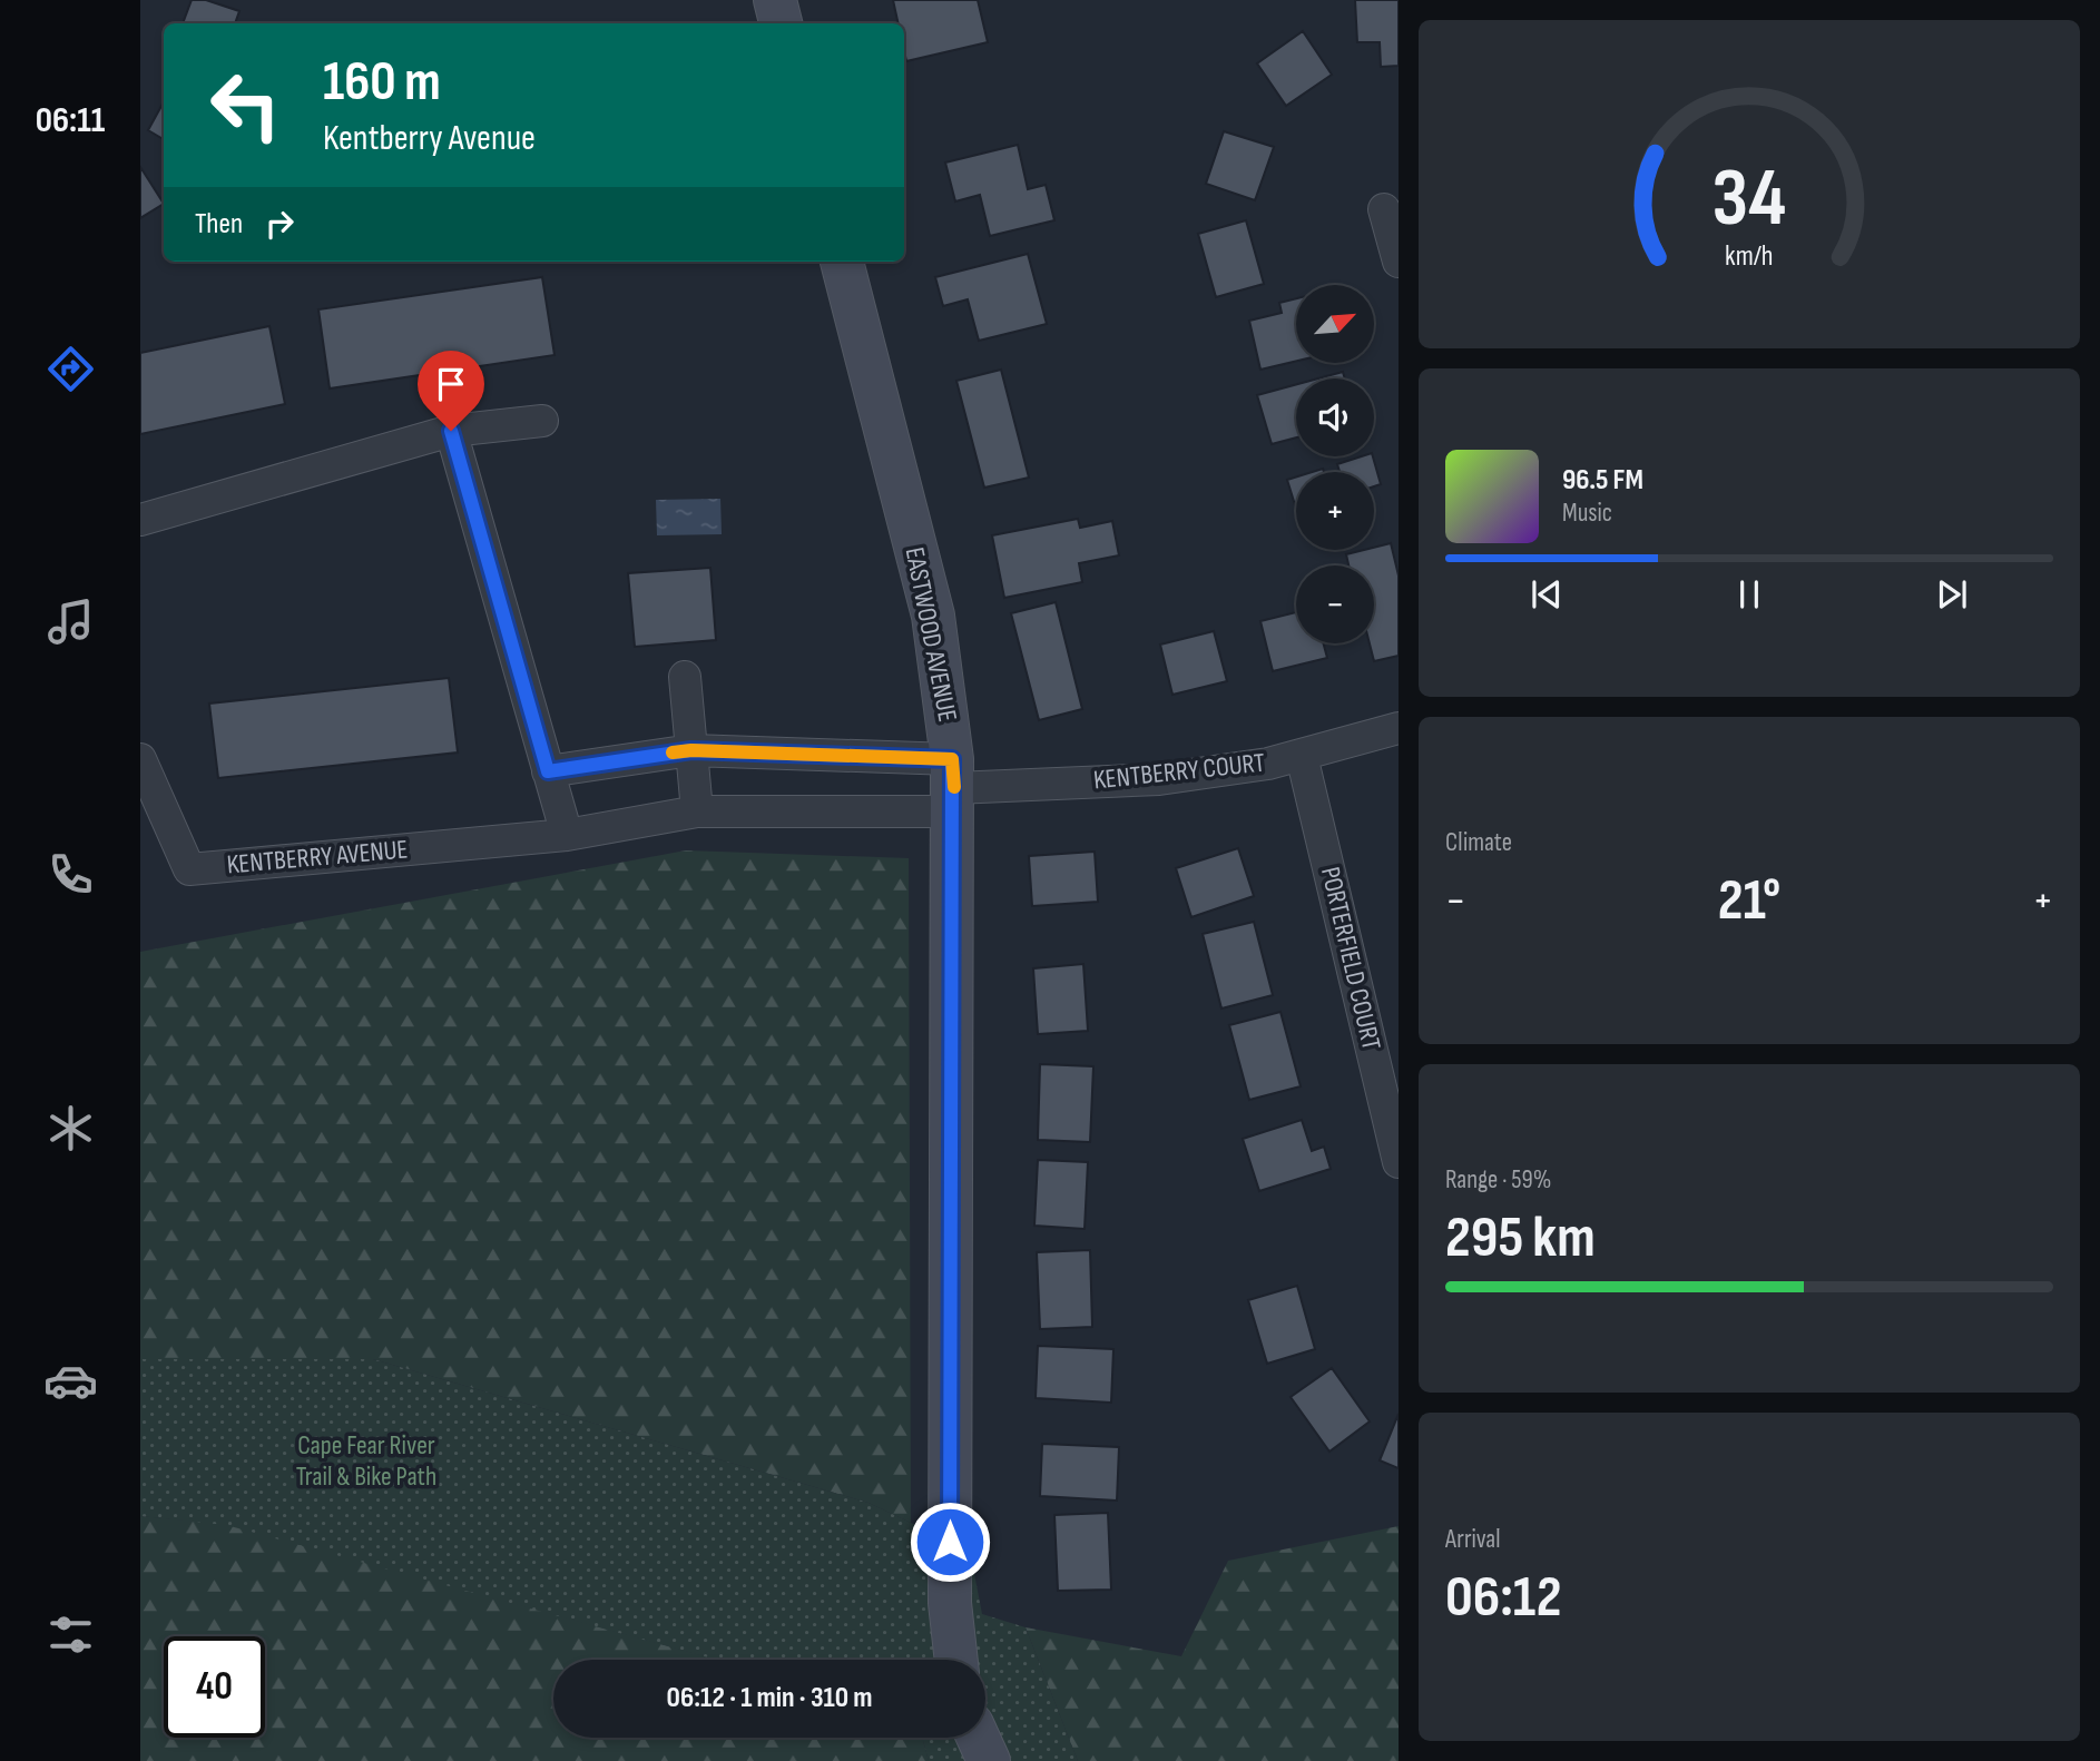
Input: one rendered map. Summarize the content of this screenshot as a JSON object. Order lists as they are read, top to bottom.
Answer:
{
  "streets": {
    "street": [
      "EASTWOOD AVENUE",
      "KENTBERRY COURT",
      "KENTBERRY AVENUE",
      "PORTERFIELD COURT"
    ]
  },
  "crossings": [
    ["EASTWOOD AVENUE", "KENTBERRY COURT"],
    ["EASTWOOD AVENUE", "KENTBERRY AVENUE"],
    ["KENTBERRY COURT", "KENTBERRY AVENUE"],
    ["KENTBERRY COURT", "PORTERFIELD COURT"]
  ],
  "parks": ["Cape Fear River Trail & Bike Path"],
  "north": "top right",
  "page": {
    "tabs": "06:11",
    "turn": ["160 m", "Kentberry Avenue"],
    "then": "Then",
    "map_buttons": ["+", "−"],
    "song": ["96.5 FM", "Music"],
    "tile": [
      "Climate",
      ["Range · 59%", "295 km"],
      ["Arrival", "06:12"]
    ],
    "heat": ["−", "21°", "+"],
    "limit": "40",
    "trip": "06:12 · 1 min · 310 m",
    "gauge": ["34", "km/h"]
  }
}
